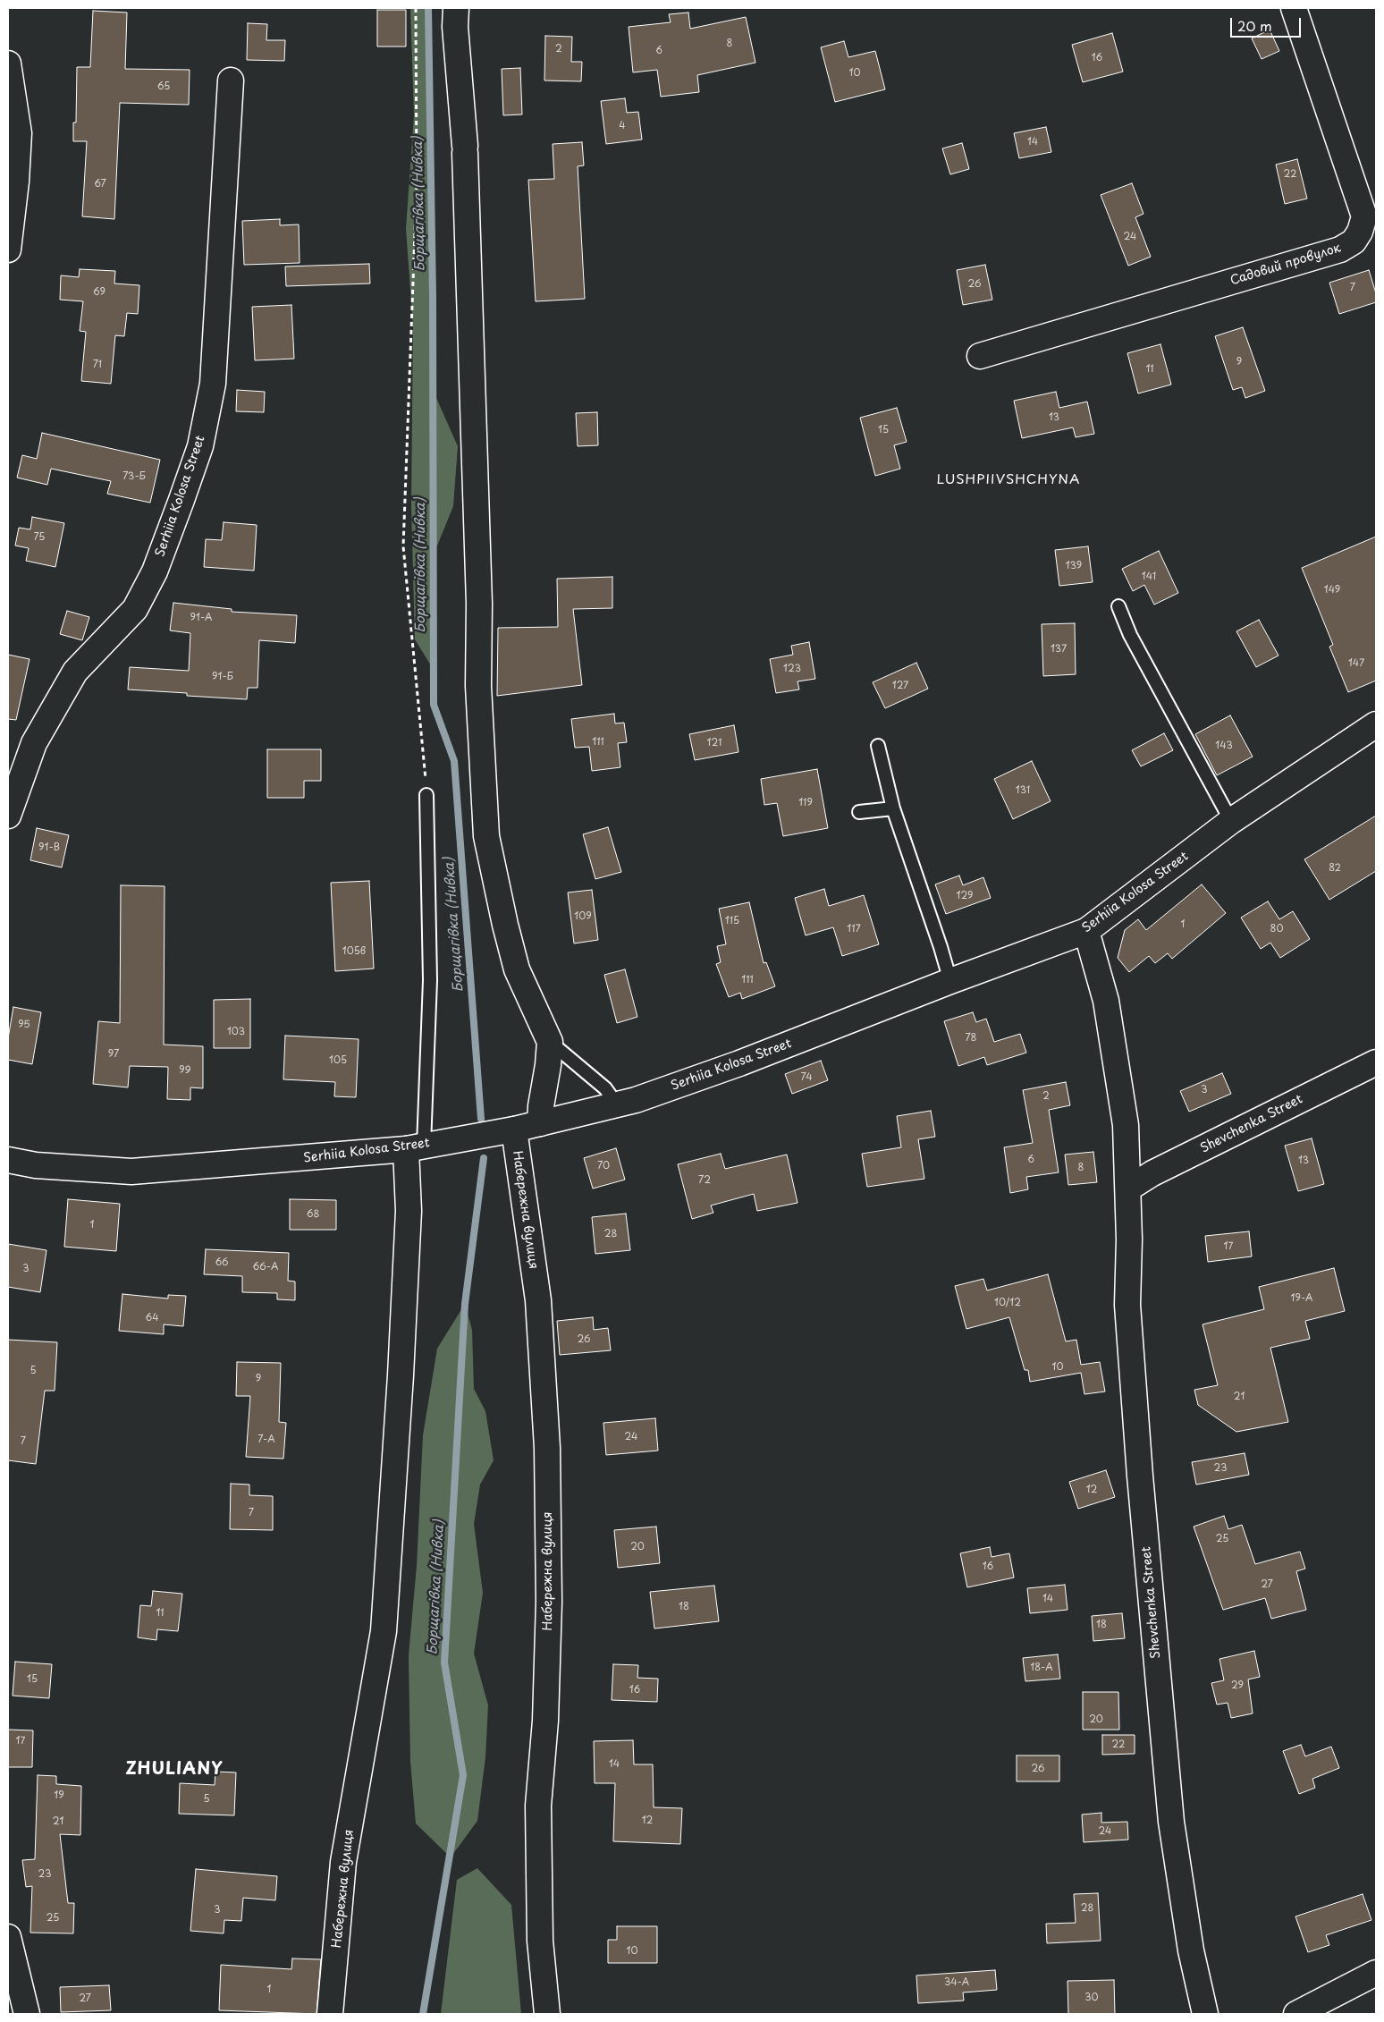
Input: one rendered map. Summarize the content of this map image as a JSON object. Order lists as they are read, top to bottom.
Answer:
{
  "streets": {
    "street": [
      "Садовий провулок",
      "Serhiia Kolosa Street",
      "Shevchenka Street",
      "Набережна вулиця"
    ]
  },
  "crossings": [
    ["Serhiia Kolosa Street", "Shevchenka Street"],
    ["Serhiia Kolosa Street", "Набережна вулиця"]
  ],
  "districts": ["LUSHPIIVSHCHYNA", "ZHULIANY"],
  "water": ["Борщагівка (Нивка)"],
  "house_numbers": [
    "8",
    "2",
    "6",
    "16",
    "10",
    "65",
    "4",
    "14",
    "22",
    "67",
    "24",
    "26",
    "7",
    "69",
    "9",
    "71",
    "11",
    "13",
    "15",
    "73-Б",
    "75",
    "139",
    "141",
    "149",
    "91-А",
    "137",
    "147",
    "123",
    "91-Б",
    "127",
    "111",
    "121",
    "143",
    "131",
    "119",
    "91-В",
    "82",
    "129",
    "109",
    "115",
    "1",
    "117",
    "80",
    "105в",
    "111",
    "95",
    "103",
    "78",
    "97",
    "105",
    "99",
    "74",
    "3",
    "2",
    "6",
    "13",
    "70",
    "8",
    "72",
    "68",
    "1",
    "28",
    "17",
    "66",
    "66-А",
    "3",
    "19-А",
    "10/12",
    "64",
    "26",
    "10",
    "5",
    "9",
    "21",
    "24",
    "7-А",
    "7",
    "23",
    "12",
    "7",
    "25",
    "20",
    "16",
    "27",
    "14",
    "18",
    "11",
    "18",
    "18-А",
    "15",
    "29",
    "16",
    "20",
    "17",
    "22",
    "14",
    "26",
    "19",
    "5",
    "12",
    "21",
    "24",
    "23",
    "28",
    "3",
    "25",
    "10",
    "34-А",
    "1",
    "30",
    "27"
  ],
  "scale_bar": "20 m"
}
